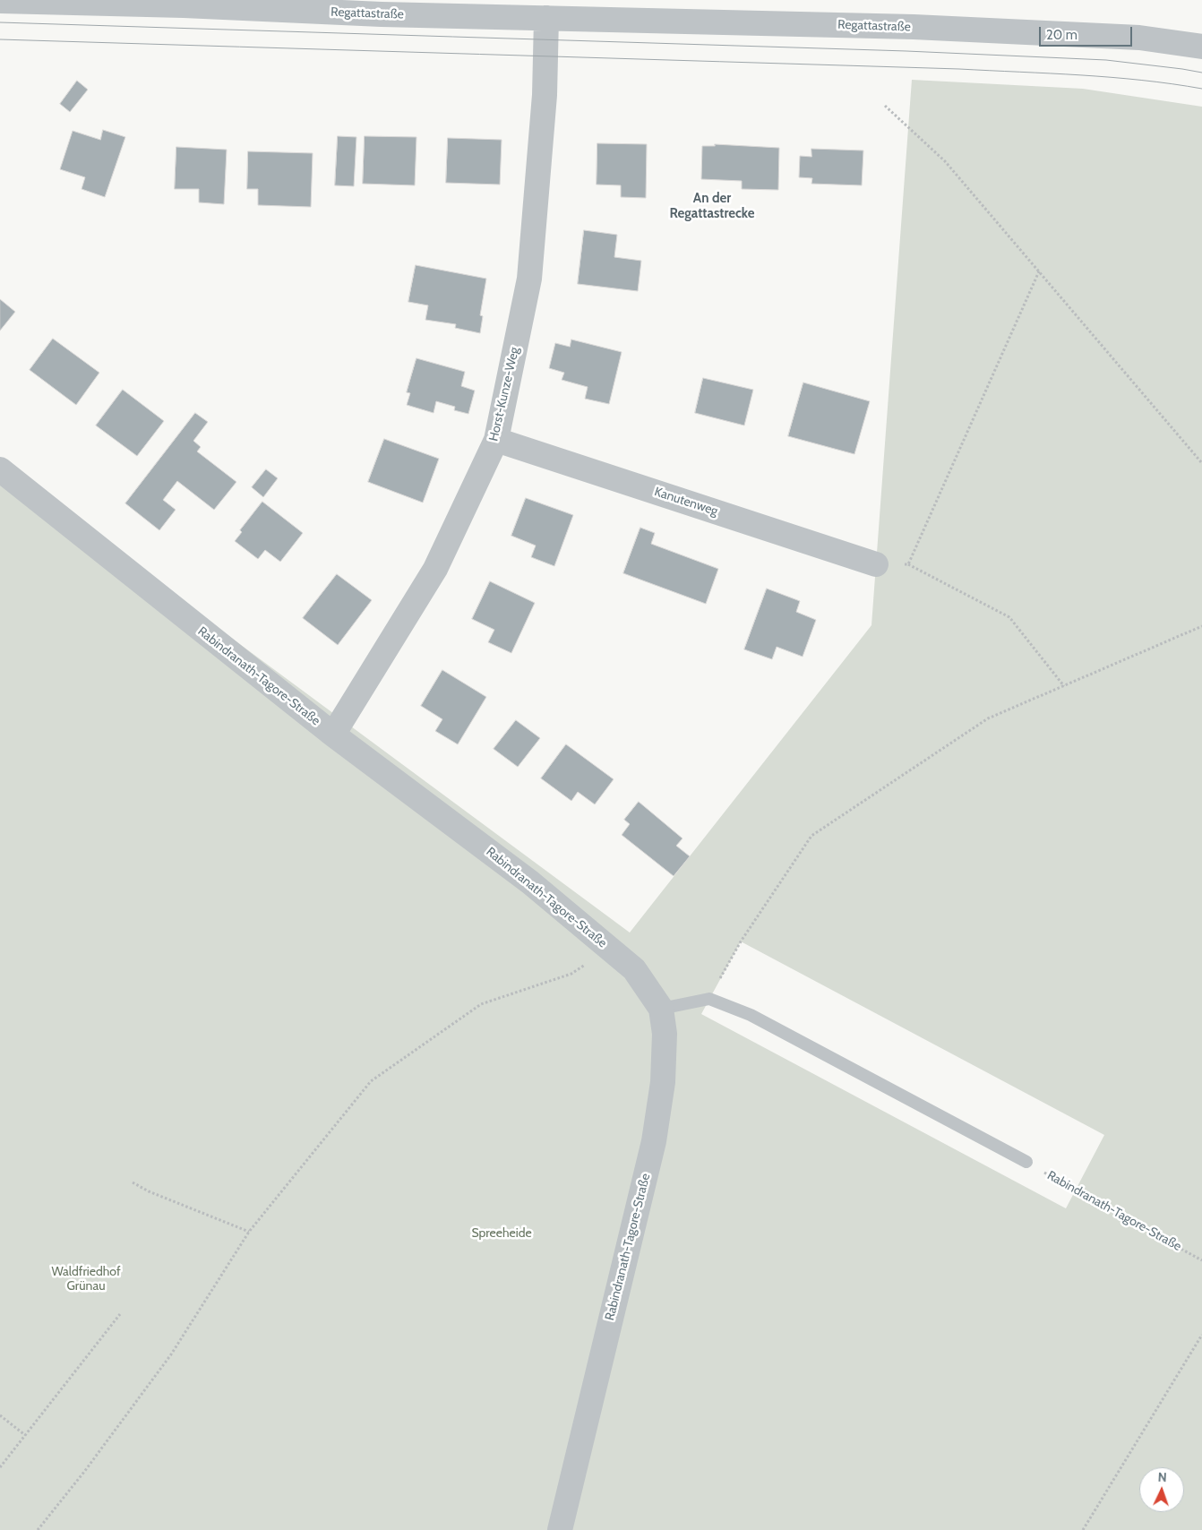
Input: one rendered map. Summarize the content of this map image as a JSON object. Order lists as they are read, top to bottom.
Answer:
{
  "streets": {
    "street": [
      "Regattastraße",
      "Horst-Kunze-Weg",
      "Kanutenweg",
      "Rabindranath-Tagore-Straße"
    ]
  },
  "crossings": [
    ["Regattastraße", "Horst-Kunze-Weg"],
    ["Horst-Kunze-Weg", "Kanutenweg"],
    ["Horst-Kunze-Weg", "Rabindranath-Tagore-Straße"]
  ],
  "districts": ["An der Regattastrecke"],
  "parks": ["Spreeheide", "Waldfriedhof Grünau"],
  "scale_bar": "20 m",
  "north": "top"
}
